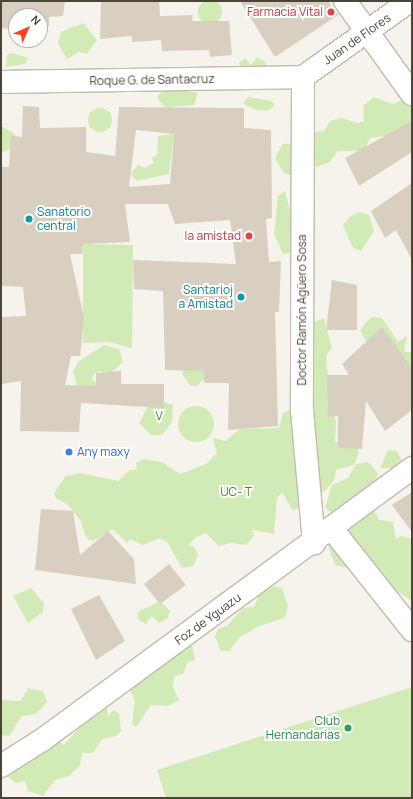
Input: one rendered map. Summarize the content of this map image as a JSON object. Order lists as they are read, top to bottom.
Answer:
{
  "streets": {
    "street": [
      "Juan de Flores",
      "Roque G. de Santacruz",
      "Doctor Ramón Agüero Sosa",
      "Foz de Yguazu"
    ]
  },
  "crossings": [
    ["Juan de Flores", "Roque G. de Santacruz"],
    ["Juan de Flores", "Doctor Ramón Agüero Sosa"],
    ["Roque G. de Santacruz", "Doctor Ramón Agüero Sosa"],
    ["Doctor Ramón Agüero Sosa", "Foz de Yguazu"]
  ],
  "parks": ["V", "UC- T"],
  "places": [
    "Farmacia Vital",
    "Sanatorio central",
    "la amistad",
    "Santarioj a Amistad",
    "Any maxy",
    "Club Hernandarias"
  ],
  "north": "top right"
}
